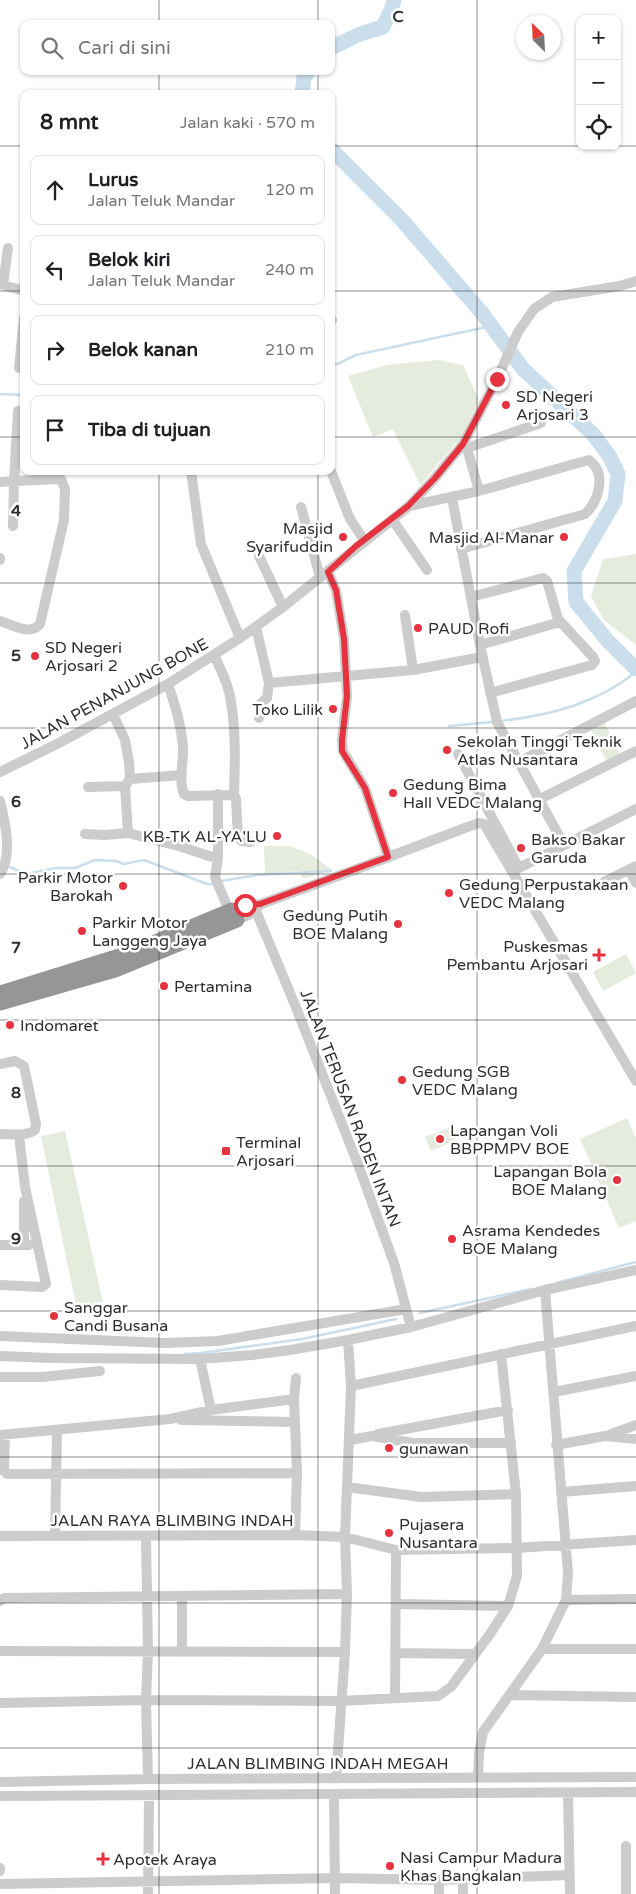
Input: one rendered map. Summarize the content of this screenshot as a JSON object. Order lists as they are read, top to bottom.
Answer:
{
  "streets": {
    "street": [
      "JALAN PENANJUNG BONE",
      "JALAN TERUSAN RADEN INTAN",
      "JALAN RAYA BLIMBING INDAH",
      "JALAN BLIMBING INDAH MEGAH"
    ]
  },
  "places": {
    "other": [
      "SD Negeri Arjosari 3",
      "Masjid Syarifuddin",
      "Masjid Al-Manar",
      "PAUD Rofi",
      "SD Negeri Arjosari 2",
      "Toko Lilik",
      "Sekolah Tinggi Teknik Atlas Nusantara",
      "Gedung Bima Hall VEDC Malang",
      "KB-TK AL-YA'LU",
      "Bakso Bakar Garuda",
      "Parkir Motor Barokah",
      "Gedung Perpustakaan VEDC Malang",
      "Gedung Putih BOE Malang",
      "Parkir Motor Langgeng Jaya",
      "Pertamina",
      "Indomaret",
      "Gedung SGB VEDC Malang",
      "Lapangan Voli BBPPMPV BOE",
      "Lapangan Bola BOE Malang",
      "Asrama Kendedes BOE Malang",
      "Sanggar Candi Busana",
      "gunawan",
      "Pujasera Nusantara",
      "Nasi Campur Madura Khas Bangkalan"
    ],
    "health": ["Puskesmas Pembantu Arjosari", "Apotek Araya"],
    "transit": ["Terminal Arjosari"]
  },
  "north": "top left",
  "page": {
    "map_buttons": ["+", "−"],
    "search": "Cari di sini",
    "heading": ["8 mnt", "Jalan kaki · 570 m"],
    "list": [
      ["Lurus", "Jalan Teluk Mandar", "120 m"],
      ["Belok kiri", "Jalan Teluk Mandar", "240 m"],
      ["Belok kanan", "210 m"],
      "Tiba di tujuan"
    ]
  },
  "grid": {
    "columns": ["C"],
    "rows": [
      "4",
      "5",
      "6",
      "7",
      "8",
      "9"
    ]
  }
}
